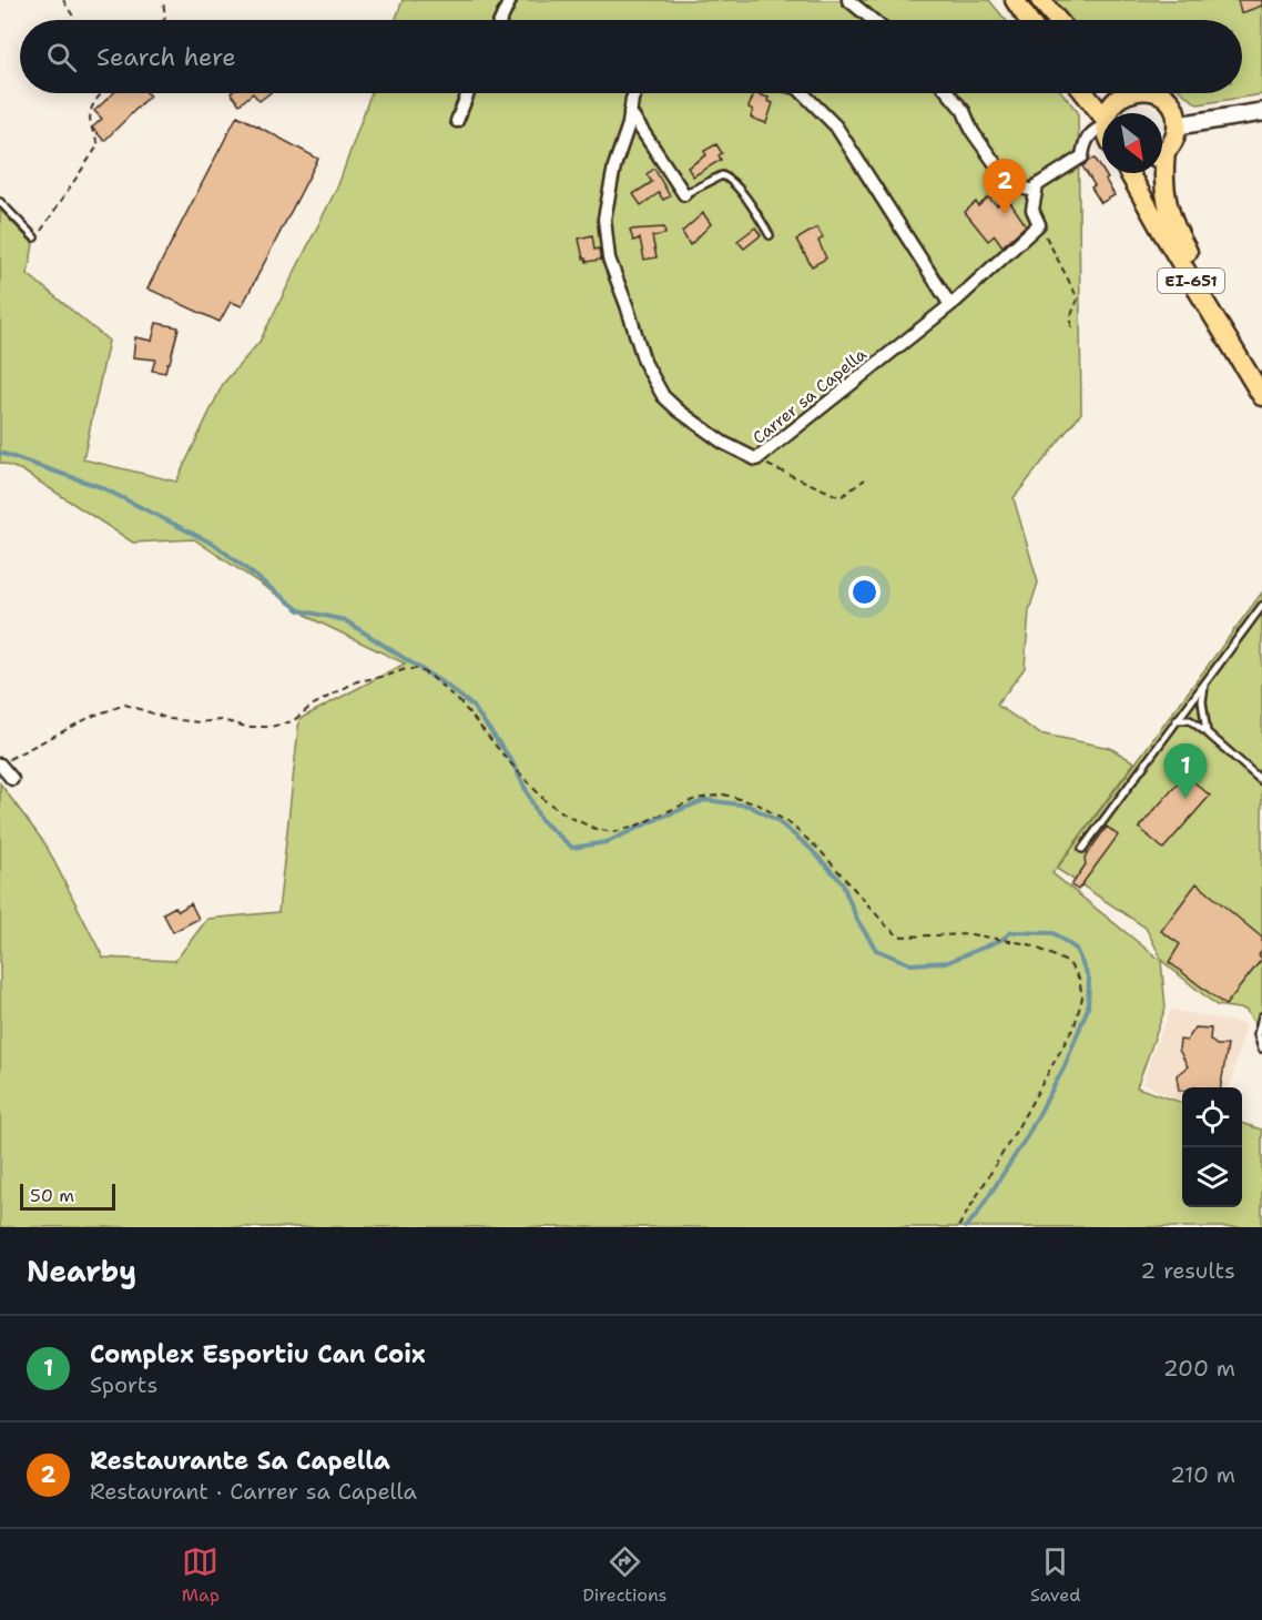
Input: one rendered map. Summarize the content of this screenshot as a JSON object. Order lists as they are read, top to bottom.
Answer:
{
  "streets": {
    "main road": ["EI-651"],
    "street": ["Carrer sa Capella"]
  },
  "scale_bar": "50 m",
  "north": "bottom right",
  "page": {
    "search": "Search here",
    "pins": ["2", "1"],
    "scale": "50 m",
    "heading": ["Nearby", "2 results"],
    "list": [
      {
        "mark": "1",
        "name": "Complex Esportiu Can Coix",
        "note": "Sports",
        "value": "200 m"
      },
      {
        "mark": "2",
        "name": "Restaurante Sa Capella",
        "note": "Restaurant · Carrer sa Capella",
        "value": "210 m"
      }
    ],
    "nav": ["Map", "Directions", "Saved"]
  }
}
